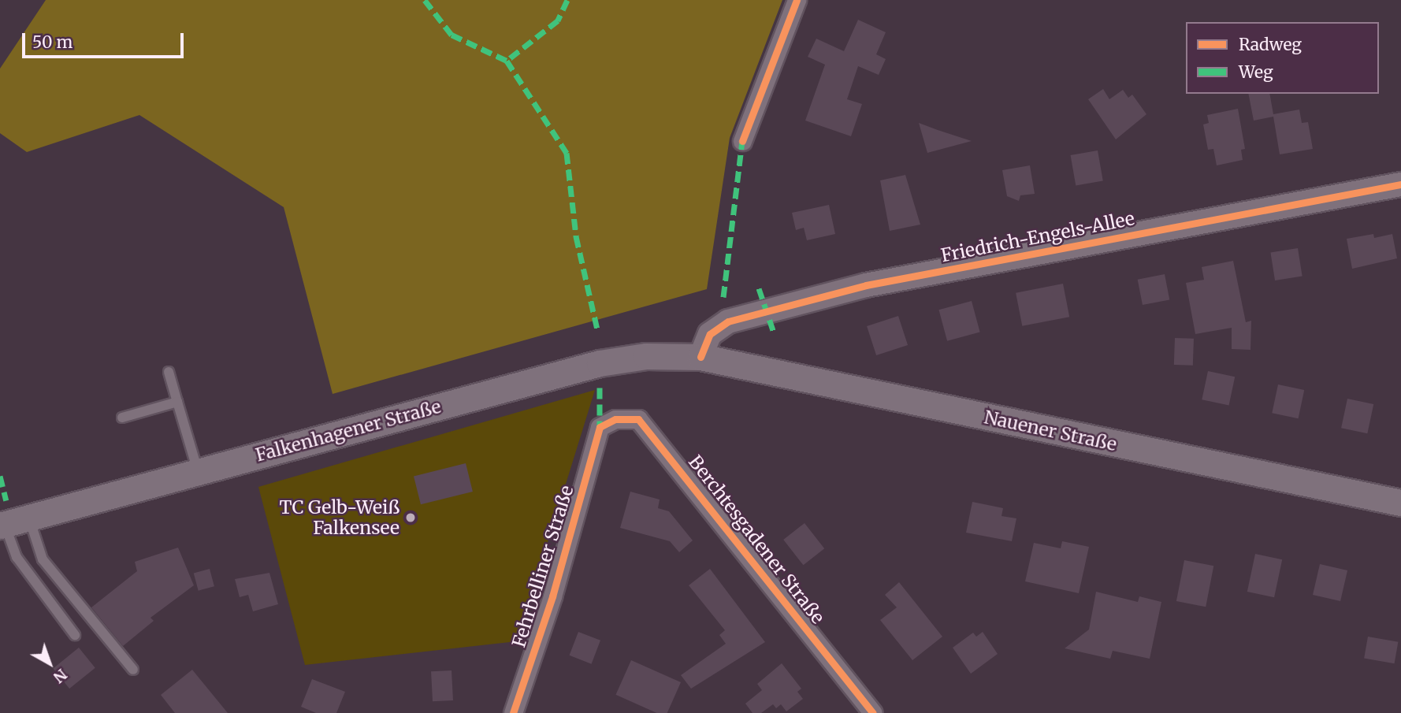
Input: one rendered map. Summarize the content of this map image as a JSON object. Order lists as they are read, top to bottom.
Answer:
{
  "streets": {
    "main road": ["Falkenhagener Straße", "Nauener Straße"],
    "street": ["Friedrich-Engels-Allee", "Berchtesgadener Straße", "Fehrbelliner Straße"]
  },
  "crossings": [
    ["Friedrich-Engels-Allee", "Falkenhagener Straße"],
    ["Friedrich-Engels-Allee", "Nauener Straße"],
    ["Falkenhagener Straße", "Nauener Straße"],
    ["Berchtesgadener Straße", "Fehrbelliner Straße"]
  ],
  "places": ["TC Gelb-Weiß Falkensee"],
  "legend": ["Radweg", "Weg"],
  "scale_bar": "50 m",
  "north": "bottom right"
}
